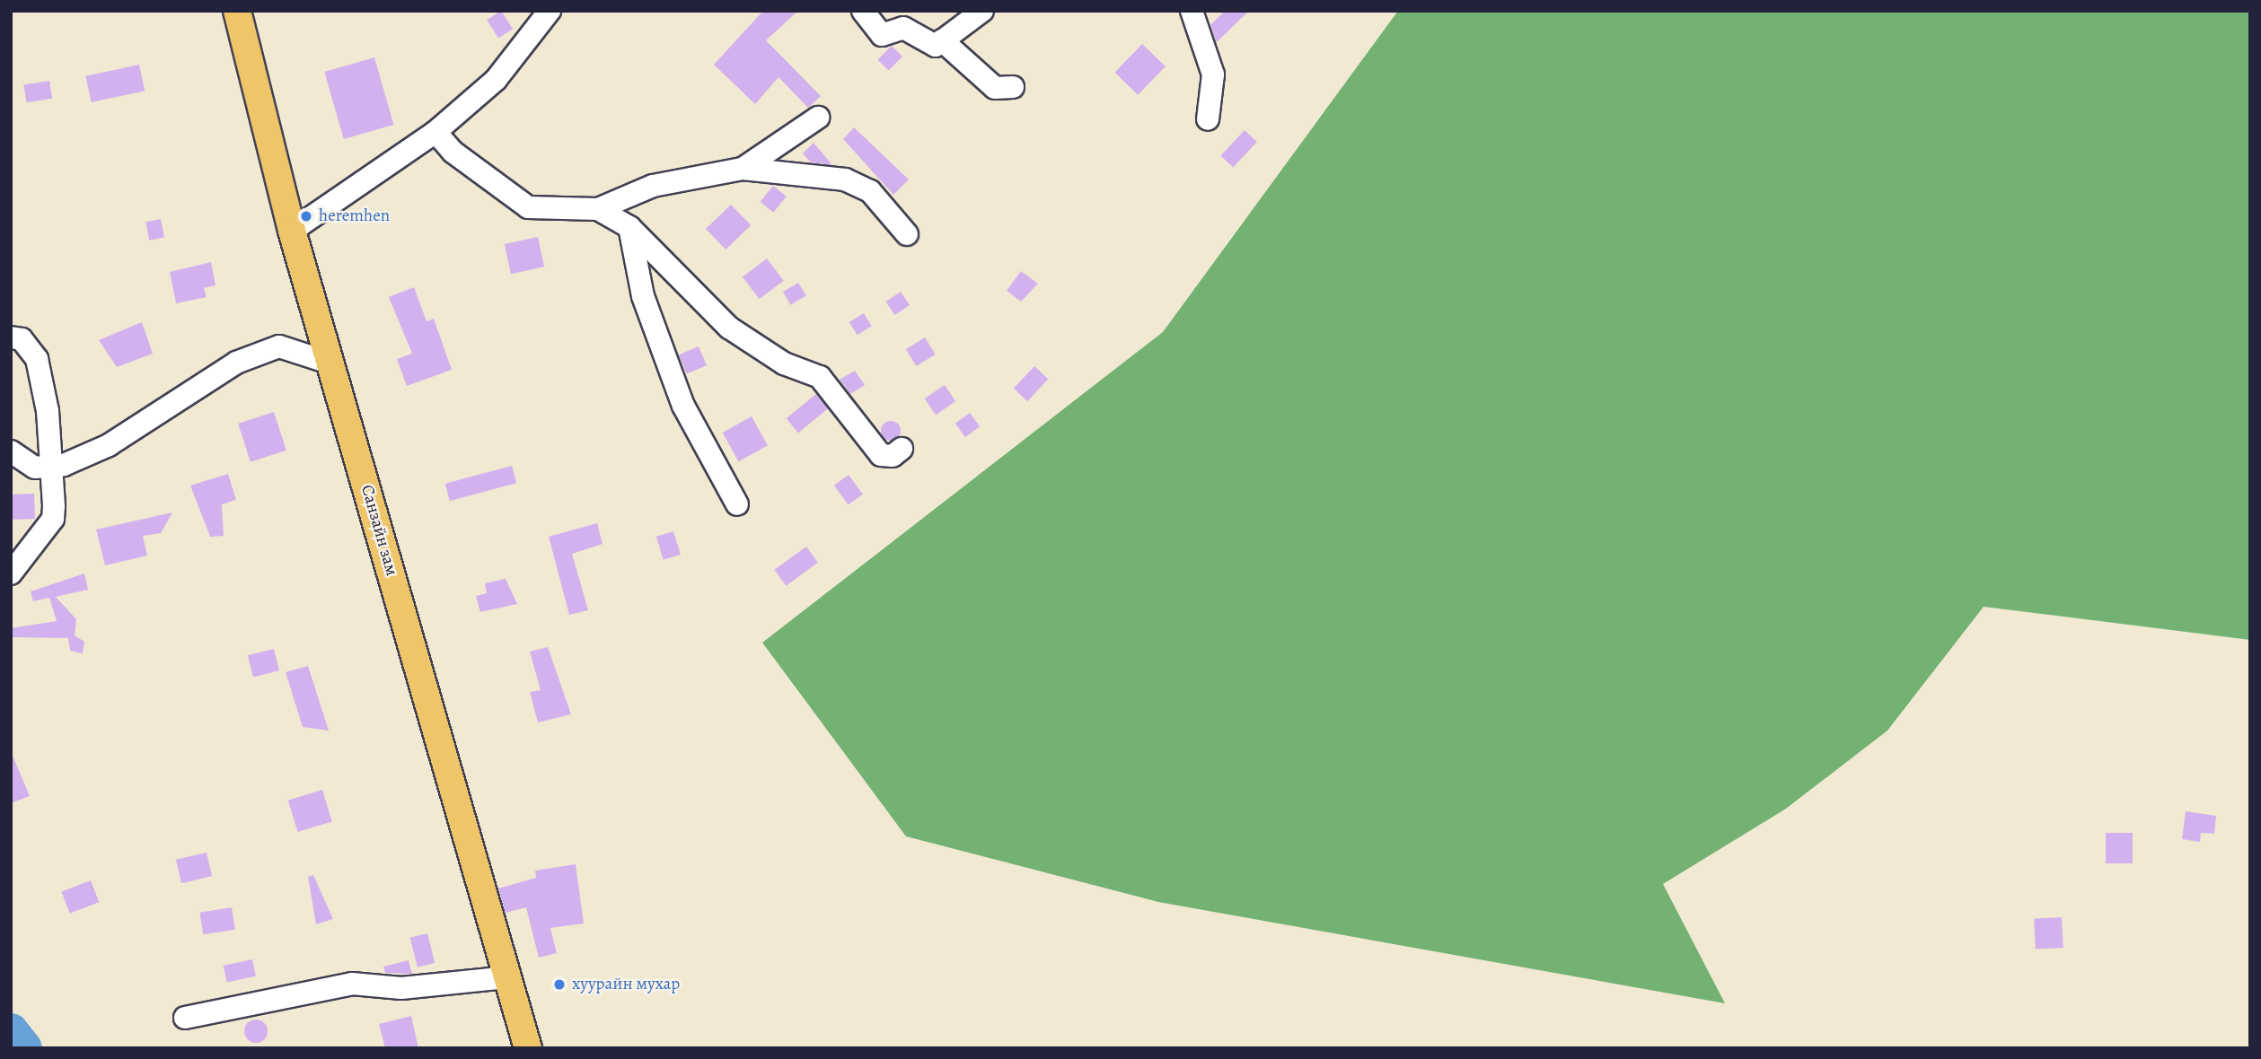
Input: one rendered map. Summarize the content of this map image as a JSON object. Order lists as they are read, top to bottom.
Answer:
{
  "streets": {
    "main road": ["Санзайн зам"]
  },
  "places": ["heremhen", "хуурайн мухар"]
}
